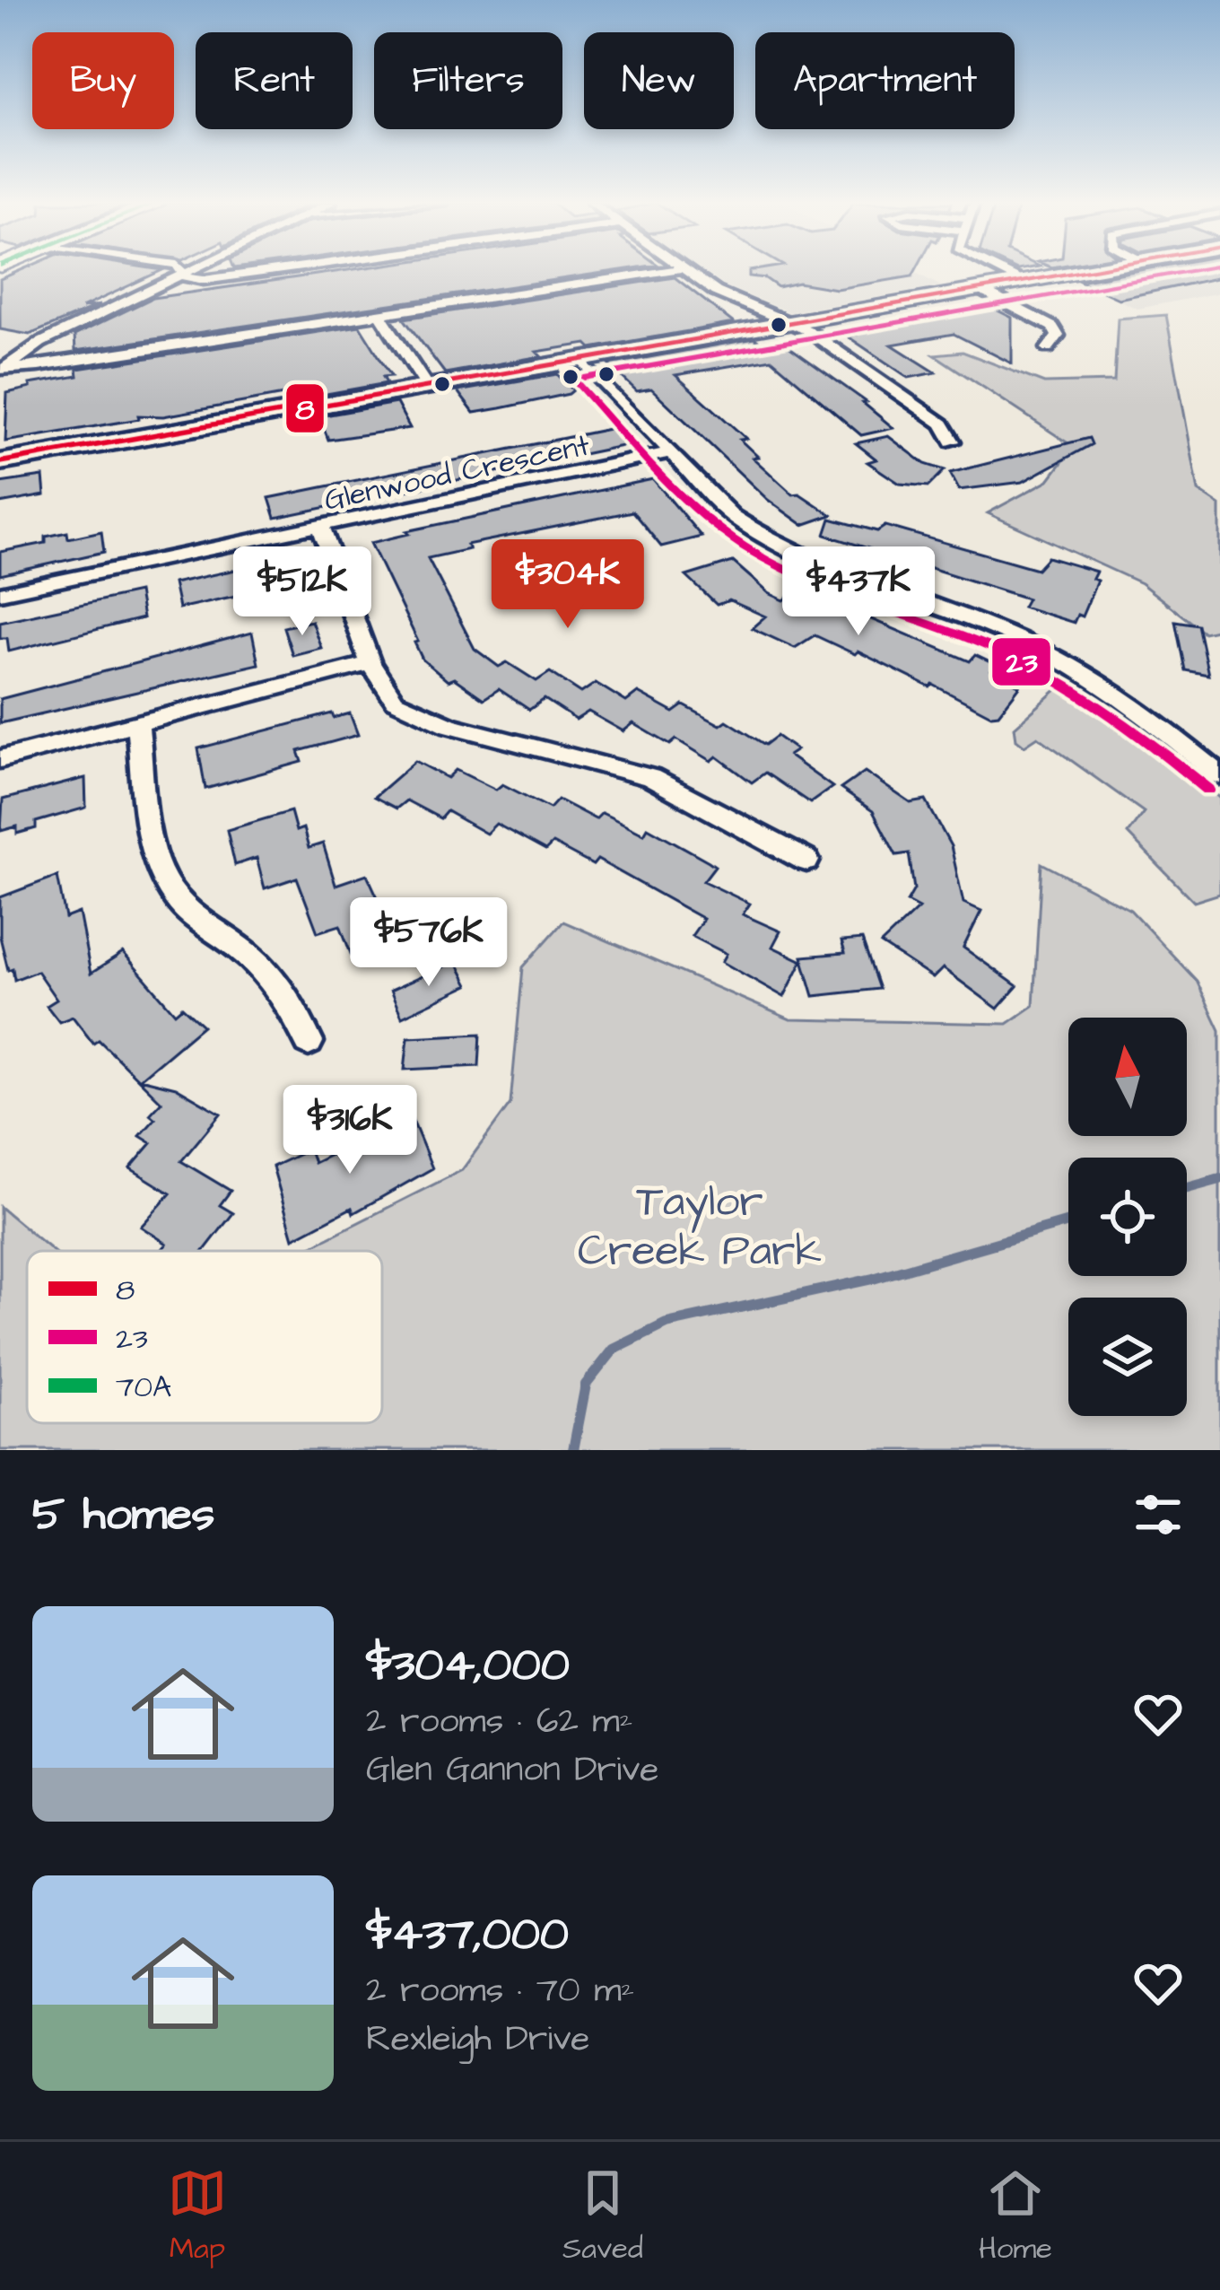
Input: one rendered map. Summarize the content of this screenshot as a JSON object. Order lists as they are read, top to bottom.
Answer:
{
  "streets": {
    "street": ["Glenwood Crescent"]
  },
  "parks": ["Taylor Creek Park"],
  "lines": ["transit line 8", "transit line 23"],
  "legend": ["8", "23", "70A"],
  "north": "top",
  "page": {
    "chip": [
      "Buy",
      "Rent",
      "Filters",
      "New",
      "Apartment"
    ],
    "price": [
      "$304K",
      "$512K",
      "$437K",
      "$576K",
      "$316K"
    ],
    "heading": "5 homes",
    "list": [
      {
        "name": "$304,000",
        "note": "2 rooms · 62 m² · Glen Gannon Drive"
      },
      {
        "name": "$437,000",
        "note": "2 rooms · 70 m² · Rexleigh Drive"
      }
    ],
    "tabs": ["Map", "Saved", "Home"]
  }
}
